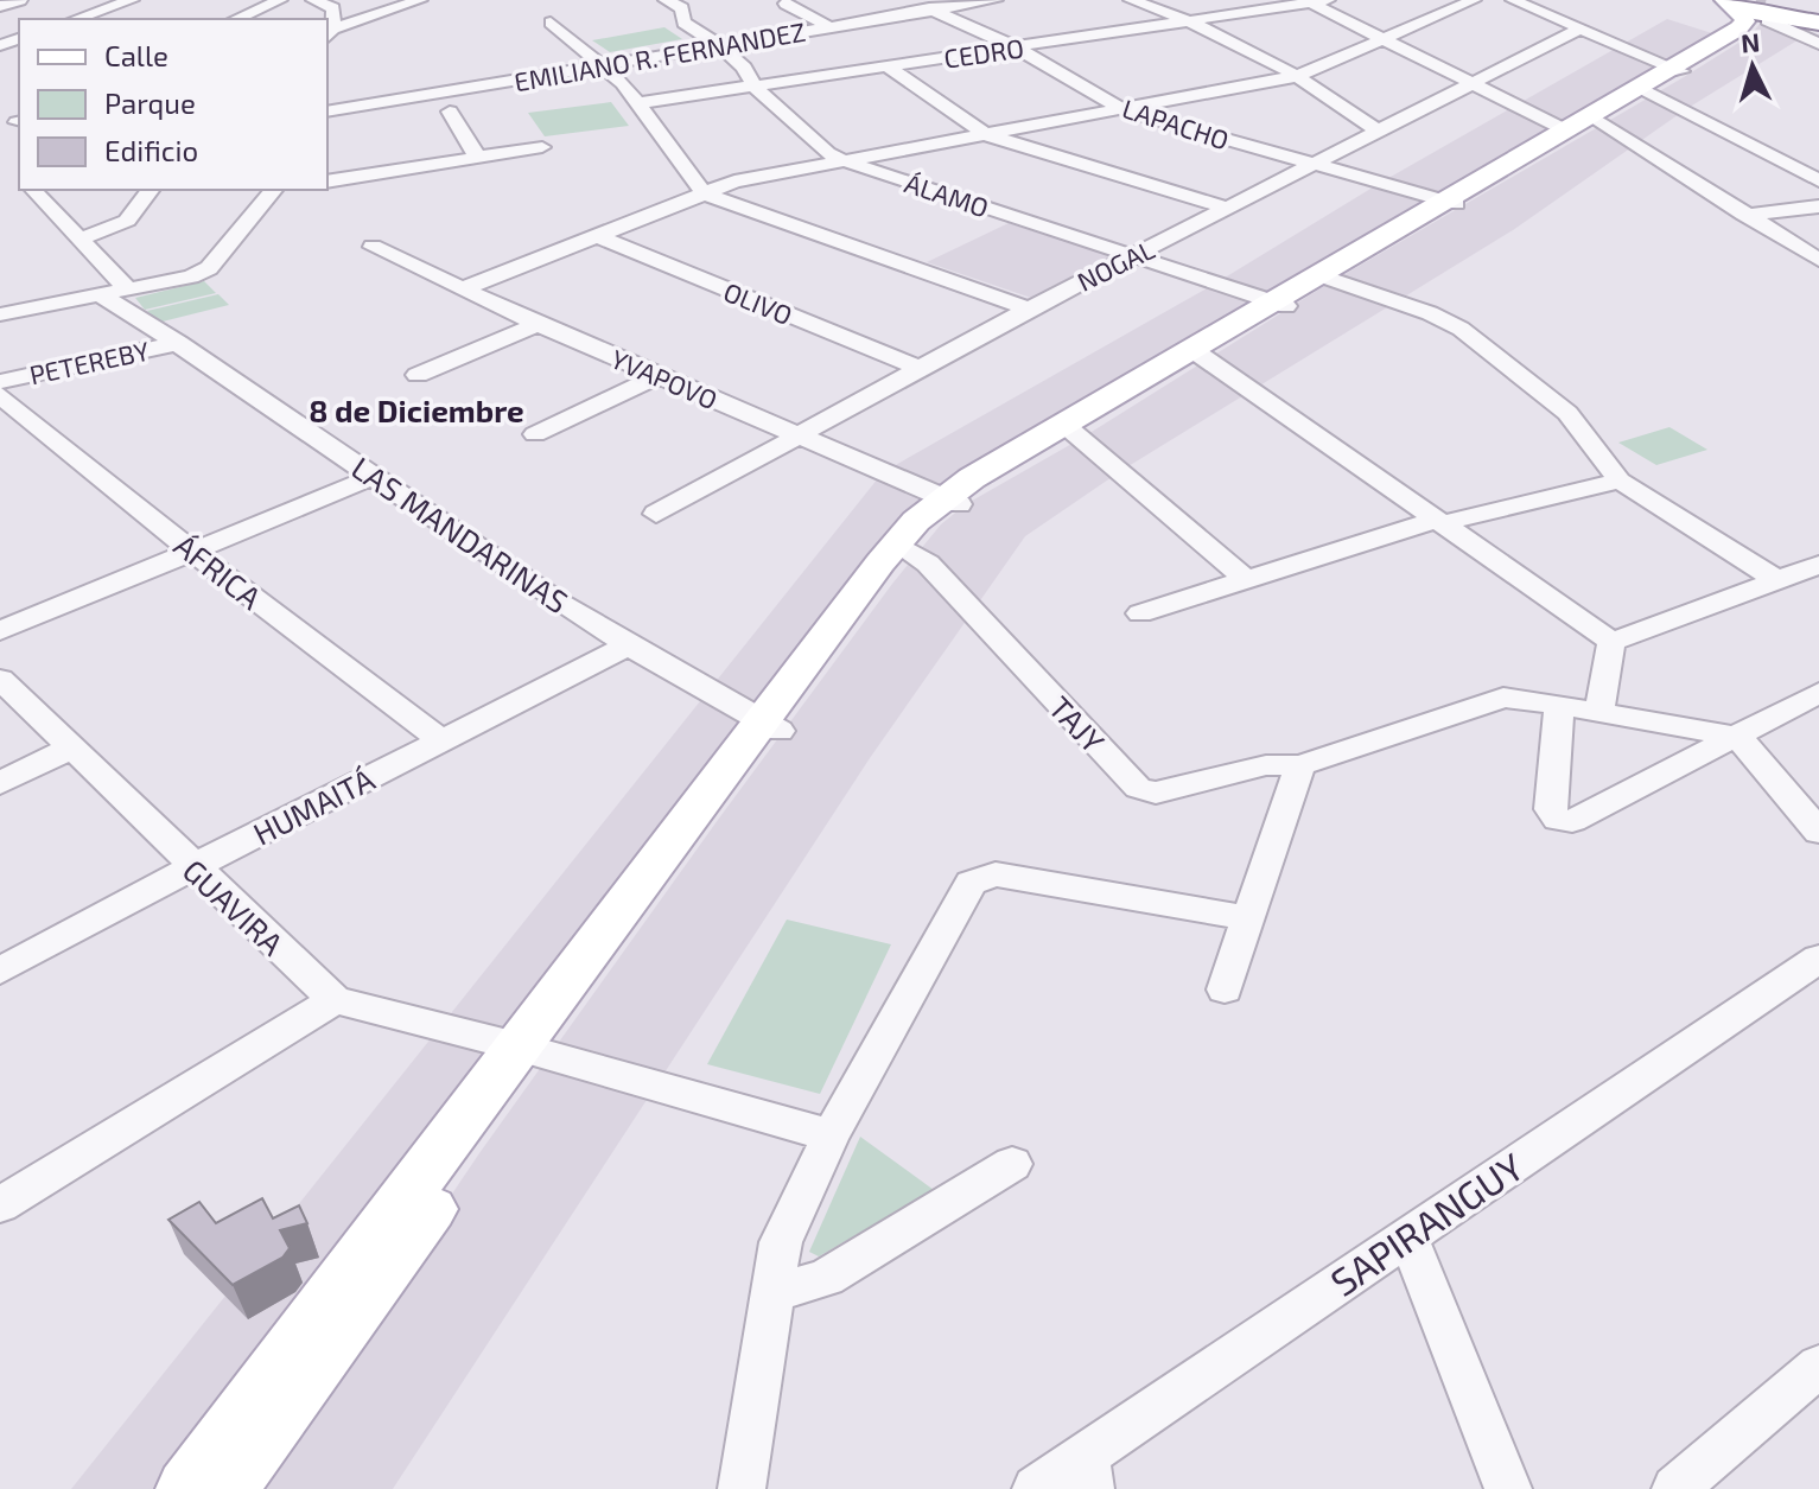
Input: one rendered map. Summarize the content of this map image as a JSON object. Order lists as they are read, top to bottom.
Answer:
{
  "streets": {
    "street": [
      "CEDRO",
      "EMILIANO R. FERNANDEZ",
      "LAPACHO",
      "ÁLAMO",
      "NOGAL",
      "OLIVO",
      "PETEREBY",
      "YVAPOVO",
      "LAS MANDARINAS",
      "ÁFRICA",
      "TAJY",
      "HUMAITÁ",
      "GUAVIRA",
      "SAPIRANGUY"
    ]
  },
  "crossings": [
    ["CEDRO", "LAPACHO"],
    ["CEDRO", "ÁLAMO"],
    ["EMILIANO R. FERNANDEZ", "LAPACHO"],
    ["EMILIANO R. FERNANDEZ", "ÁLAMO"],
    ["LAPACHO", "NOGAL"],
    ["ÁLAMO", "NOGAL"],
    ["NOGAL", "OLIVO"],
    ["NOGAL", "YVAPOVO"],
    ["PETEREBY", "LAS MANDARINAS"],
    ["LAS MANDARINAS", "HUMAITÁ"],
    ["ÁFRICA", "HUMAITÁ"],
    ["HUMAITÁ", "GUAVIRA"]
  ],
  "districts": ["8 de Diciembre"],
  "legend": ["Calle", "Parque", "Edificio"],
  "north": "top"
}
